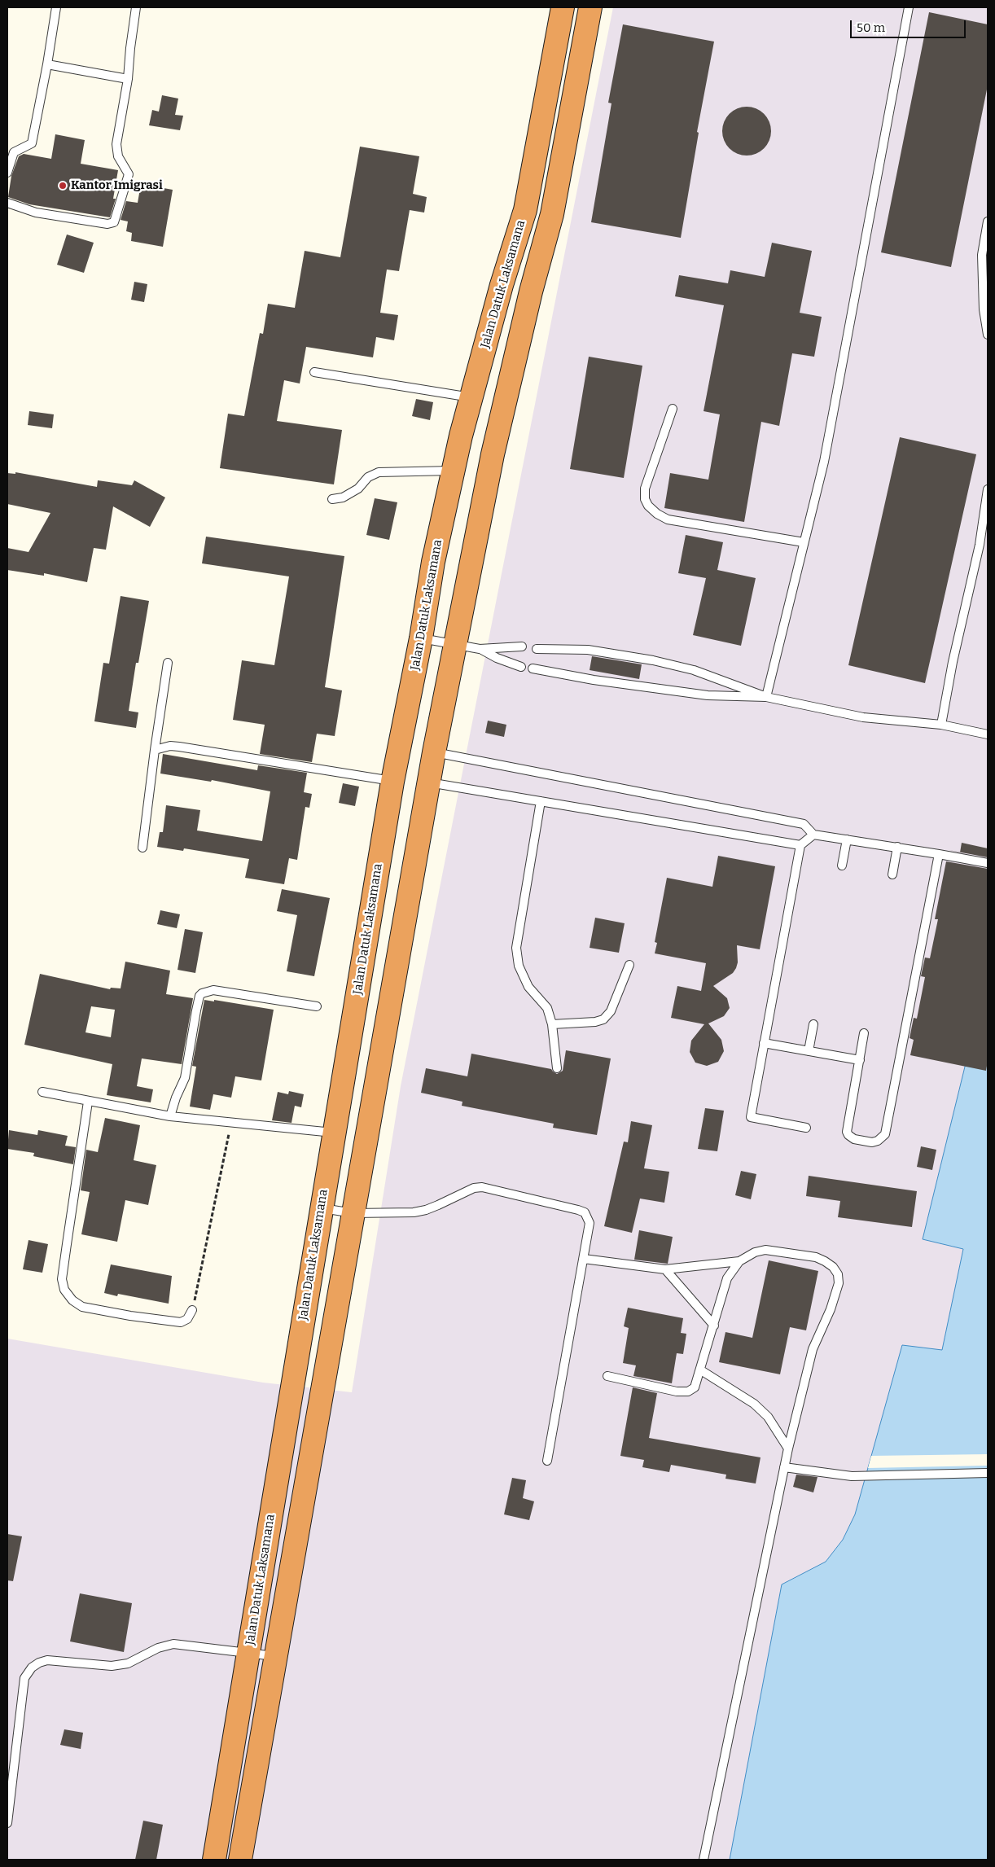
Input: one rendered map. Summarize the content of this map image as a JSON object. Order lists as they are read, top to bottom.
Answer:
{
  "streets": {
    "highway": ["Jalan Datuk Laksamana"]
  },
  "places": ["Kantor Imigrasi"],
  "scale_bar": "50 m"
}
